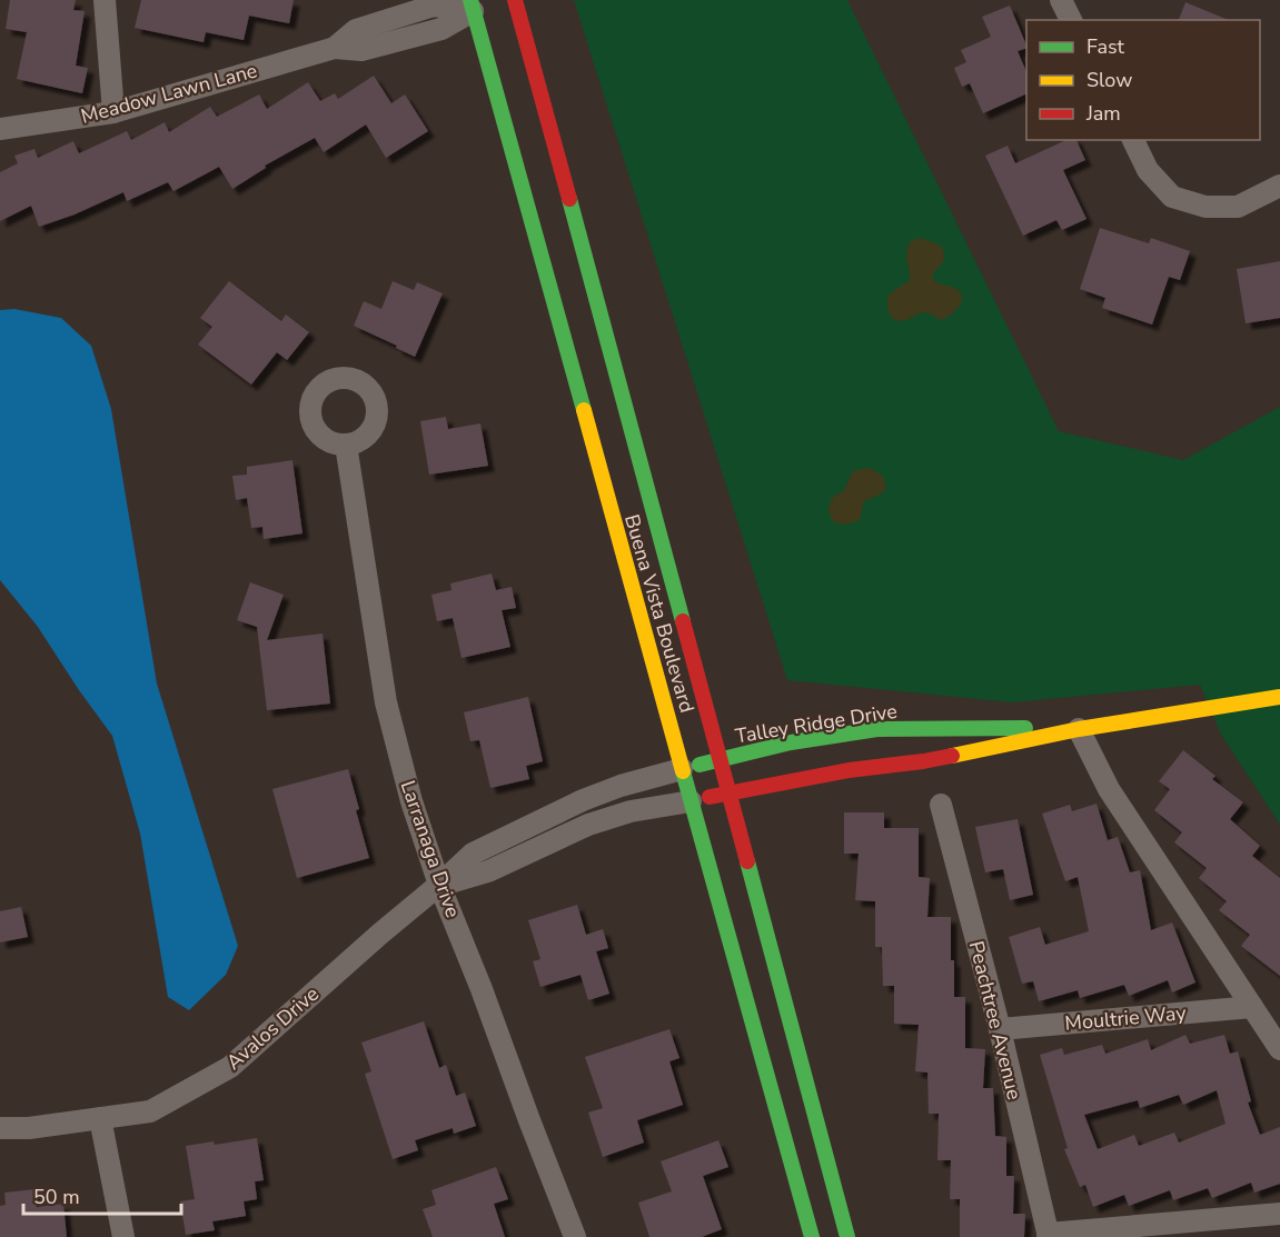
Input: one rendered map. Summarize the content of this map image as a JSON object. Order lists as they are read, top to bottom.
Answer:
{
  "streets": {
    "main road": ["Buena Vista Boulevard", "Talley Ridge Drive"],
    "street": [
      "Meadow Lawn Lane",
      "Larranaga Drive",
      "Moultrie Way",
      "Peachtree Avenue",
      "Avalos Drive"
    ]
  },
  "crossings": [
    ["Meadow Lawn Lane", "Buena Vista Boulevard"],
    ["Buena Vista Boulevard", "Talley Ridge Drive"],
    ["Buena Vista Boulevard", "Avalos Drive"],
    ["Talley Ridge Drive", "Avalos Drive"],
    ["Larranaga Drive", "Avalos Drive"],
    ["Moultrie Way", "Peachtree Avenue"]
  ],
  "legend": ["Fast", "Slow", "Jam"],
  "scale_bar": "50 m"
}
